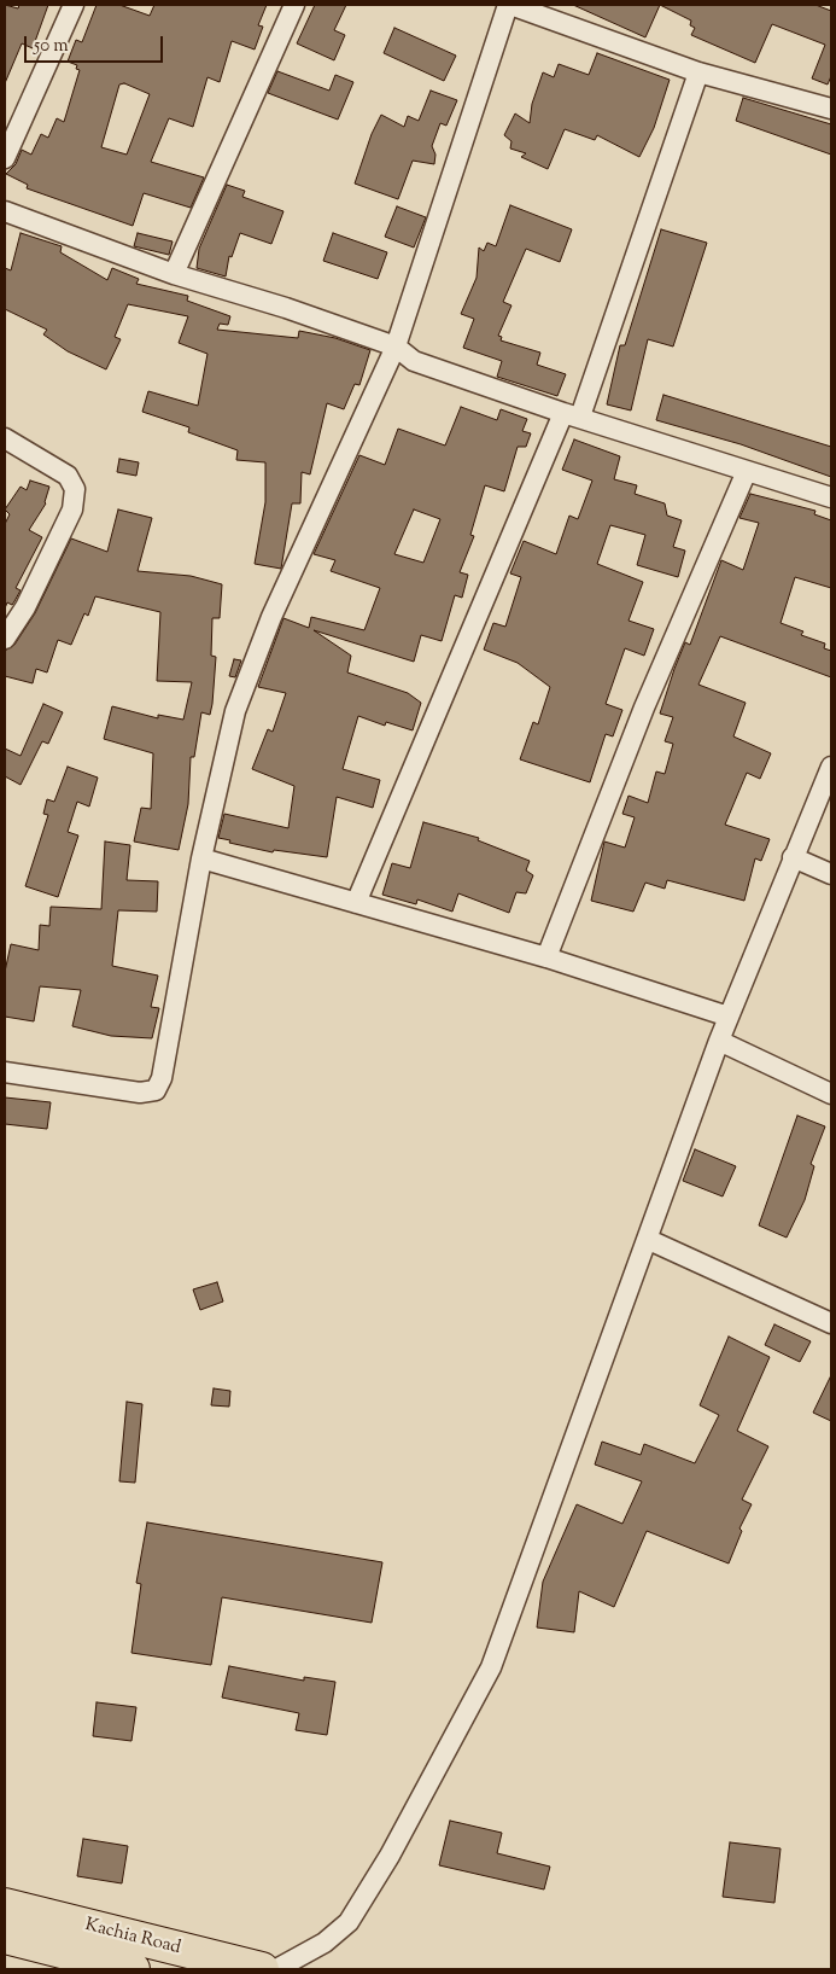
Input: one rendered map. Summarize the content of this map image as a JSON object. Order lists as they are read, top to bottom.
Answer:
{
  "streets": {
    "highway": ["Kachia Road"]
  },
  "scale_bar": "50 m"
}
